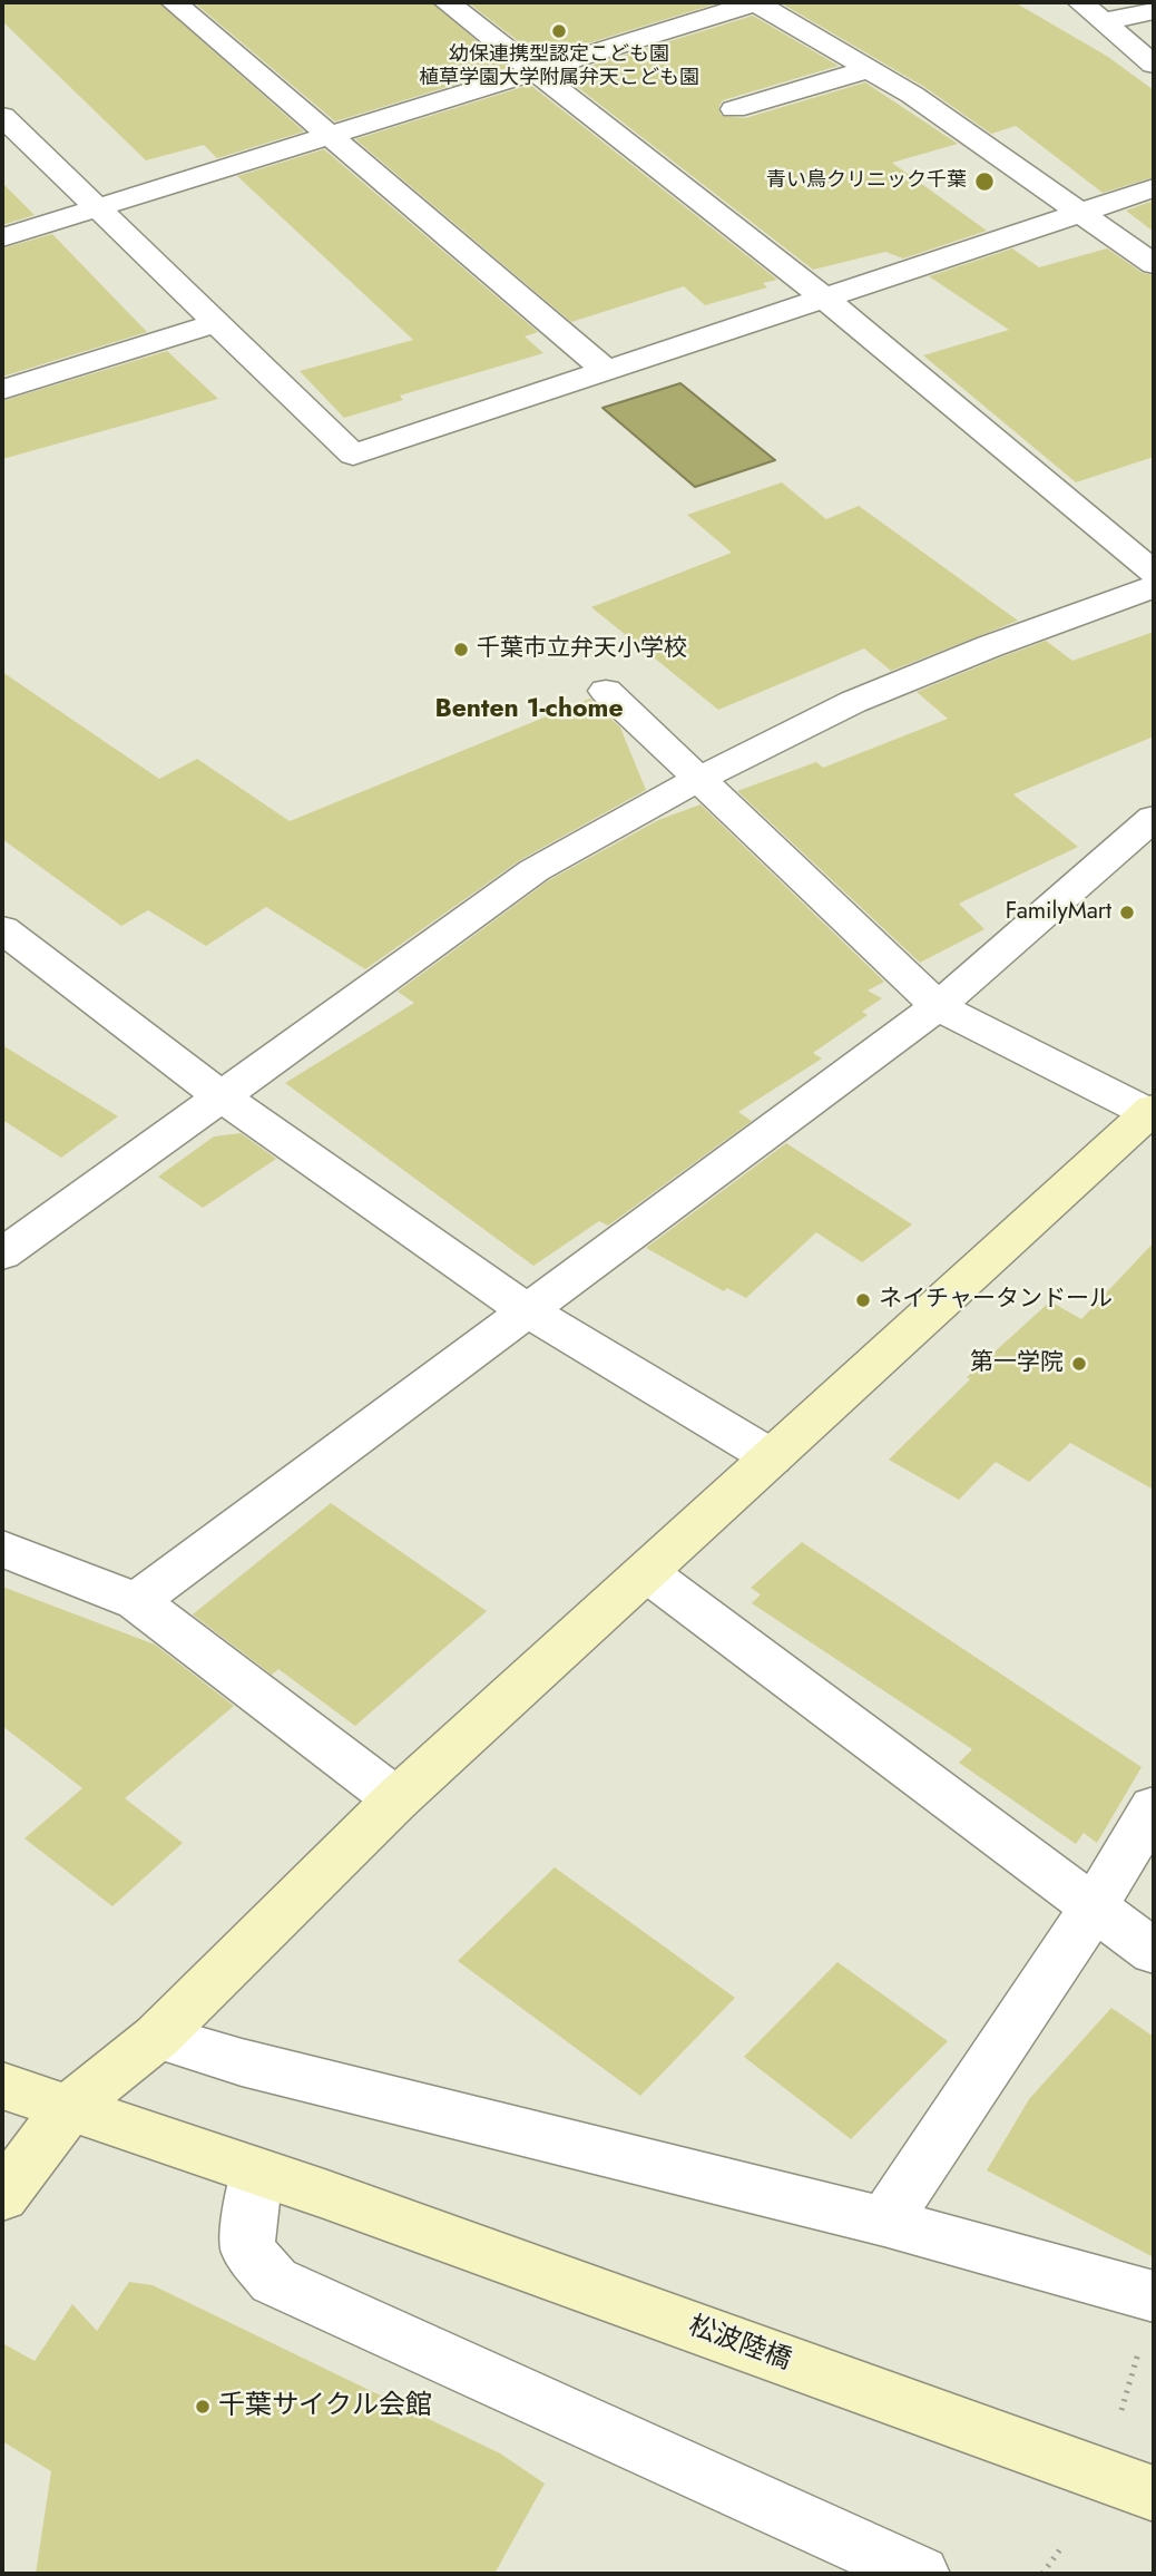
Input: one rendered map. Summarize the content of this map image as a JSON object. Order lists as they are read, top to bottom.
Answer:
{
  "streets": {
    "street": ["松波陸橋"]
  },
  "districts": ["Benten 1-chome"],
  "places": [
    "幼保連携型認定こども園 植草学園大学附属弁天こども園",
    "青い鳥クリニック千葉",
    "千葉市立弁天小学校",
    "FamilyMart",
    "ネイチャータンドール",
    "第一学院",
    "千葉サイクル会館"
  ]
}
